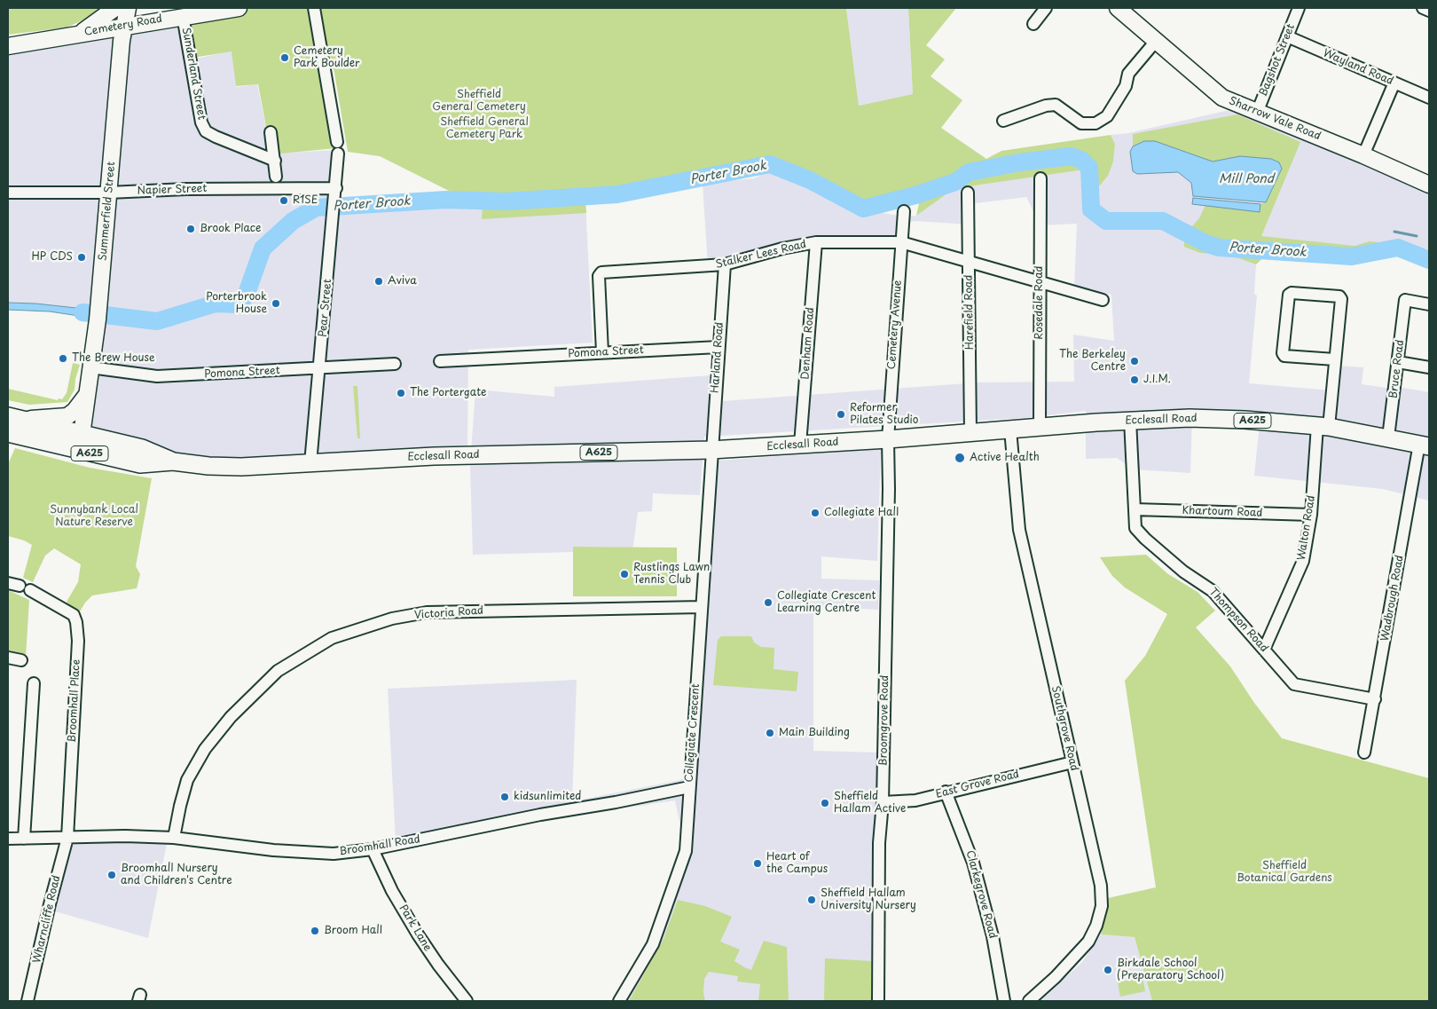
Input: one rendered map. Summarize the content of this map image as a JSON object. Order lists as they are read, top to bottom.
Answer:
{
  "streets": {
    "main road": ["Ecclesall Road", "A625"],
    "street": [
      "Cemetery Road",
      "Bagshot Street",
      "Wayland Road",
      "Sunderland Street",
      "Sharrow Vale Road",
      "Napier Street",
      "Summerfield Street",
      "Stalker Lees Road",
      "Rosedale Road",
      "Pear Street",
      "Harefield Road",
      "Cemetery Avenue",
      "Denham Road",
      "Pomona Street",
      "Harland Road",
      "Bruce Road",
      "Khartoum Road",
      "Walton Road",
      "Wadbrough Road",
      "Victoria Road",
      "Thompson Road",
      "Broomhall Place",
      "Broomgrove Road",
      "Southgrove Road",
      "Collegiate Crescent",
      "East Grove Road",
      "Broomhall Road",
      "Clarkegrove Road",
      "Wharncliffe Road",
      "Park Lane"
    ]
  },
  "crossings": [
    ["Cemetery Road", "Sunderland Street"],
    ["Cemetery Road", "Summerfield Street"],
    ["Bagshot Street", "Wayland Road"],
    ["Bagshot Street", "Sharrow Vale Road"],
    ["Napier Street", "Summerfield Street"],
    ["Napier Street", "Pear Street"],
    ["Summerfield Street", "Pomona Street"],
    ["Summerfield Street", "Ecclesall Road"],
    ["Stalker Lees Road", "Rosedale Road"],
    ["Stalker Lees Road", "Harefield Road"],
    ["Stalker Lees Road", "Cemetery Avenue"],
    ["Stalker Lees Road", "Denham Road"],
    ["Stalker Lees Road", "Pomona Street"],
    ["Stalker Lees Road", "Harland Road"],
    ["Rosedale Road", "Ecclesall Road"],
    ["Pear Street", "Pomona Street"],
    ["Pear Street", "Ecclesall Road"],
    ["Harefield Road", "Ecclesall Road"],
    ["Cemetery Avenue", "Ecclesall Road"],
    ["Cemetery Avenue", "Broomgrove Road"],
    ["Denham Road", "Ecclesall Road"],
    ["Pomona Street", "Harland Road"],
    ["Harland Road", "Ecclesall Road"],
    ["Harland Road", "Collegiate Crescent"],
    ["Bruce Road", "Ecclesall Road"],
    ["Ecclesall Road", "Walton Road"],
    ["Ecclesall Road", "Wadbrough Road"],
    ["Ecclesall Road", "Thompson Road"],
    ["Ecclesall Road", "Broomgrove Road"],
    ["Ecclesall Road", "Southgrove Road"],
    ["Ecclesall Road", "Collegiate Crescent"],
    ["Khartoum Road", "Walton Road"],
    ["Khartoum Road", "Thompson Road"],
    ["Walton Road", "Thompson Road"],
    ["Wadbrough Road", "Thompson Road"],
    ["Victoria Road", "Collegiate Crescent"],
    ["Victoria Road", "Broomhall Road"],
    ["Broomhall Place", "Broomhall Road"],
    ["Broomhall Place", "Wharncliffe Road"],
    ["Broomgrove Road", "East Grove Road"],
    ["Southgrove Road", "East Grove Road"],
    ["Collegiate Crescent", "Broomhall Road"],
    ["East Grove Road", "Clarkegrove Road"],
    ["Broomhall Road", "Wharncliffe Road"],
    ["Broomhall Road", "Park Lane"]
  ],
  "water": ["Porter Brook", "Mill Pond"],
  "parks": [
    "Sheffield General Cemetery",
    "Sheffield General Cemetery Park",
    "Sunnybank Local Nature Reserve",
    "Sheffield Botanical Gardens"
  ],
  "places": [
    "Cemetery Park Boulder",
    "R1SE",
    "Brook Place",
    "HP CDS",
    "Aviva",
    "Porterbrook House",
    "The Brew House",
    "The Berkeley Centre",
    "J.I.M.",
    "The Portergate",
    "Reformer Pilates Studio",
    "Active Health",
    "Collegiate Hall",
    "Rustlings Lawn Tennis Club",
    "Collegiate Crescent Learning Centre",
    "Main Building",
    "kidsunlimited",
    "Sheffield Hallam Active",
    "Heart of the Campus",
    "Broomhall Nursery and Children's Centre",
    "Sheffield Hallam University Nursery",
    "Broom Hall",
    "Birkdale School (Preparatory School)"
  ]
}
